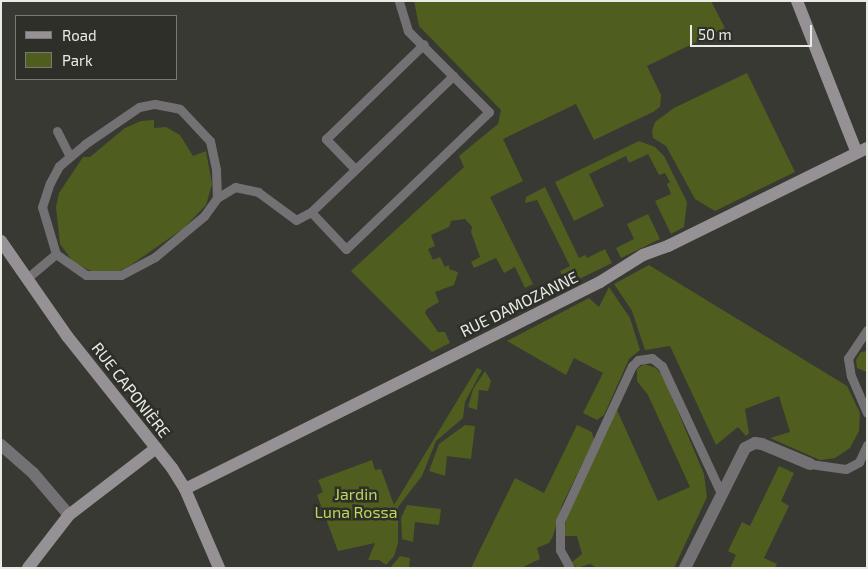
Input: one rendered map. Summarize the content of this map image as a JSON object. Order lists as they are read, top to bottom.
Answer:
{
  "streets": {
    "street": ["RUE DAMOZANNE", "RUE CAPONIÈRE"]
  },
  "crossings": [
    ["RUE DAMOZANNE", "RUE CAPONIÈRE"]
  ],
  "parks": ["Jardin Luna Rossa"],
  "legend": ["Road", "Park"],
  "scale_bar": "50 m"
}
